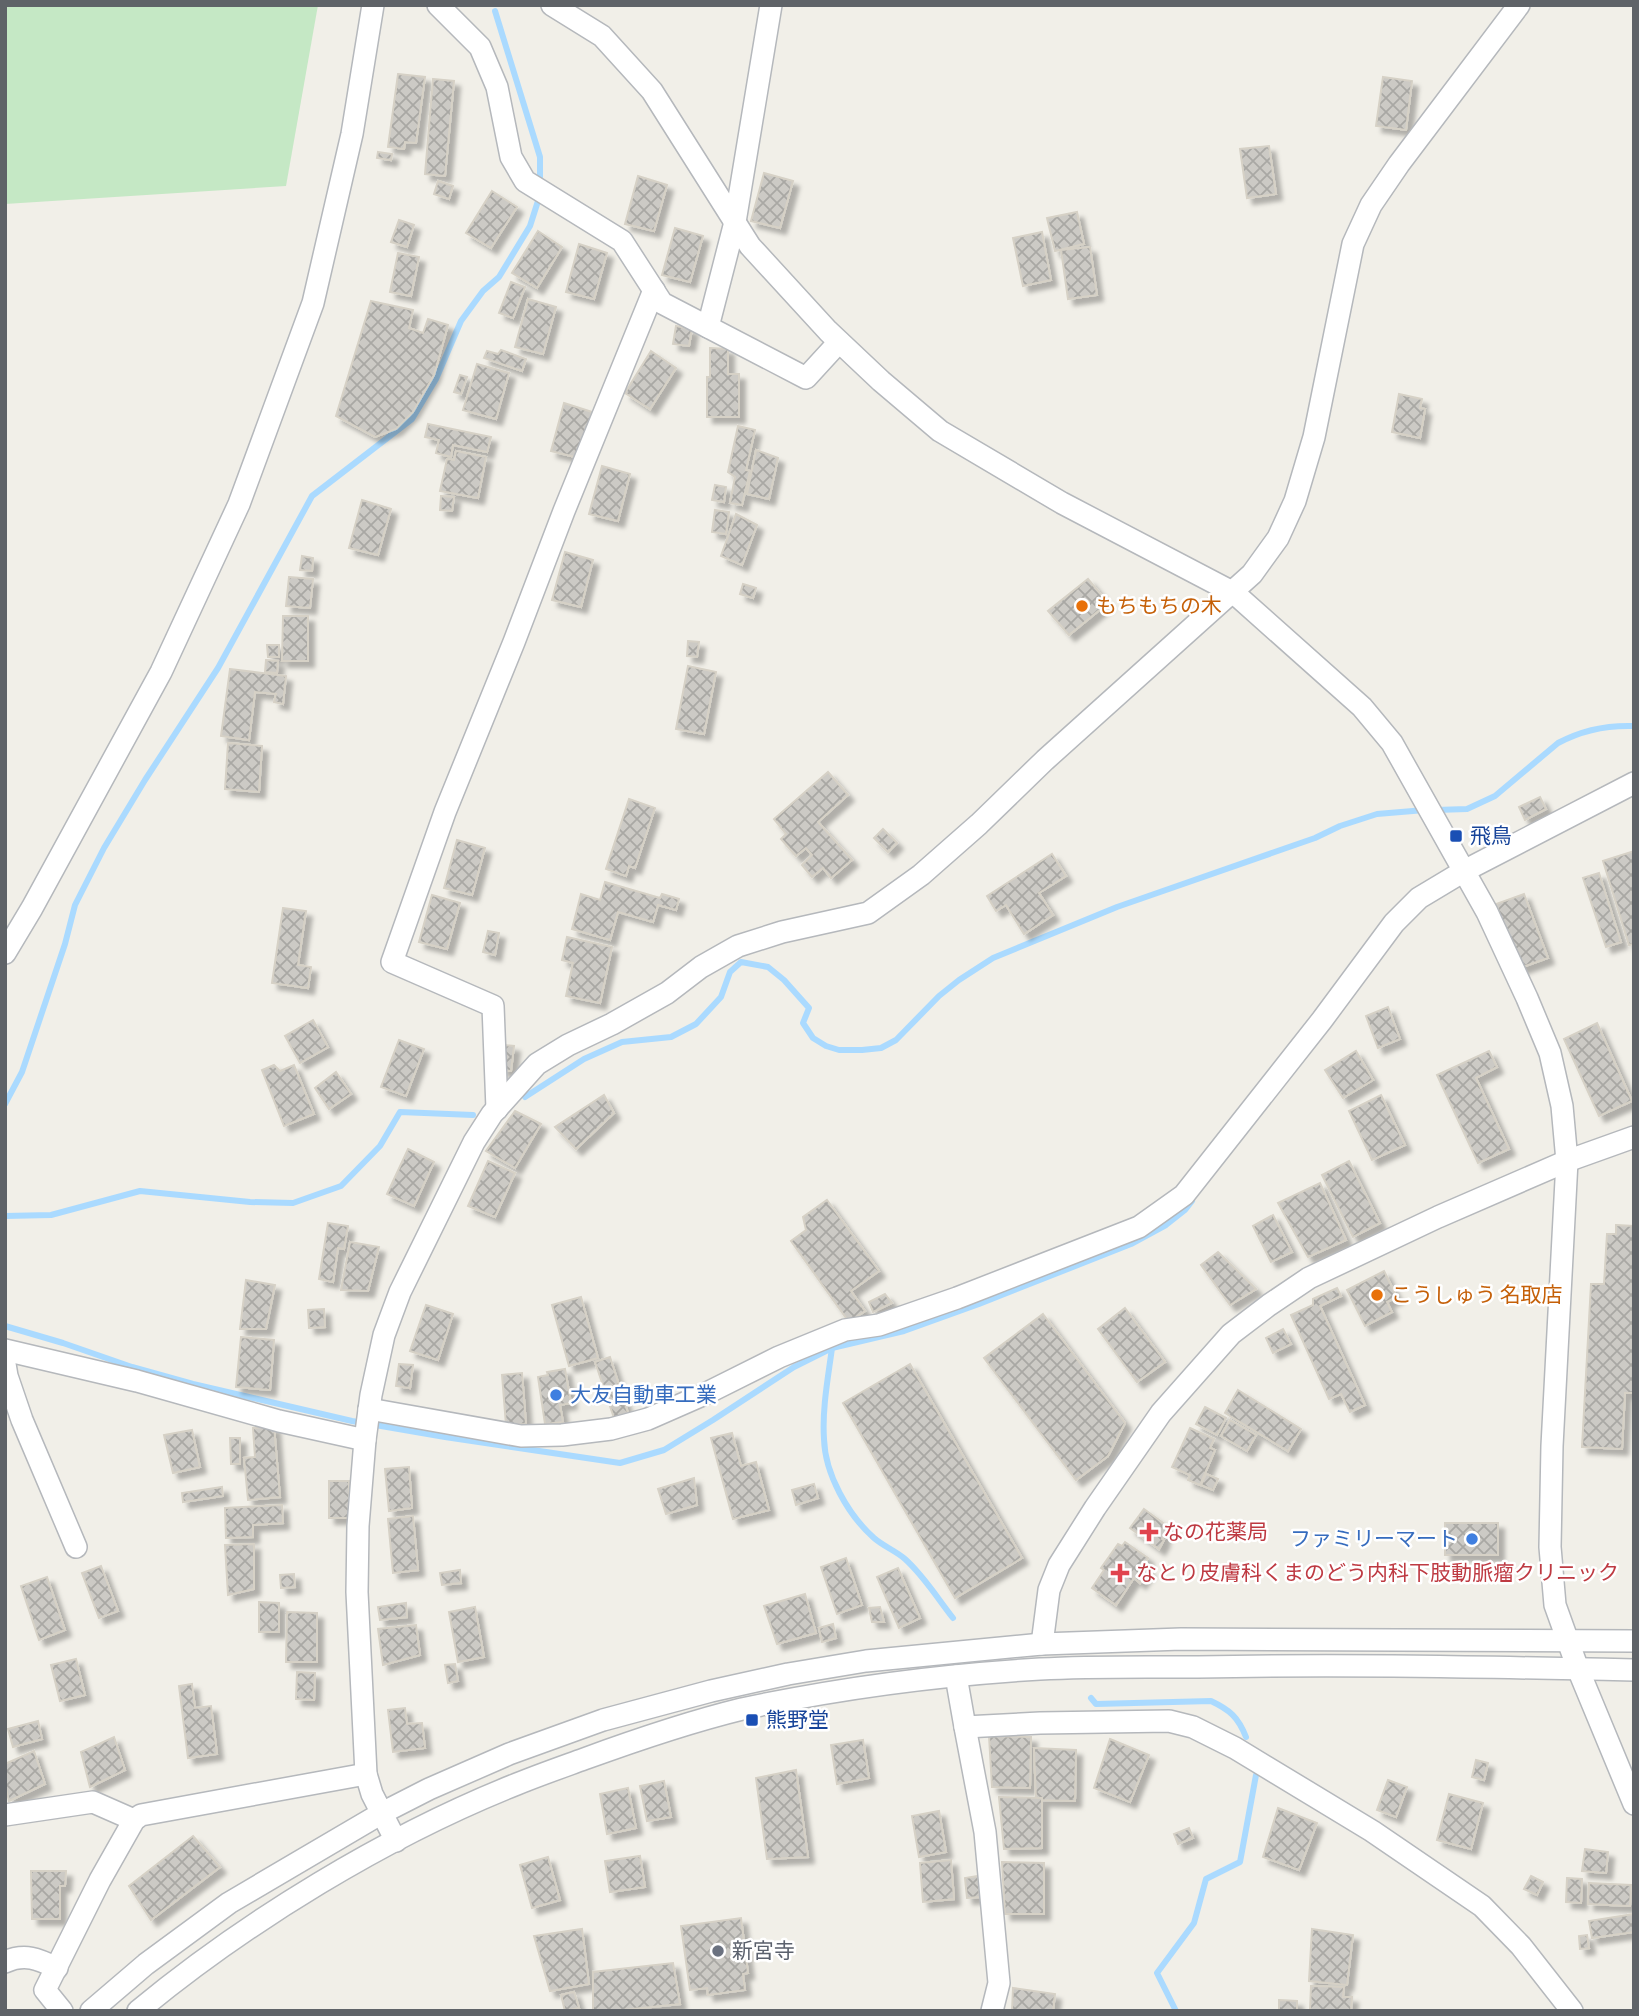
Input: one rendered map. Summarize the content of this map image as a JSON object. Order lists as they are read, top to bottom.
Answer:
{
  "places": {
    "other": [
      "もちもちの木",
      "こうしゅう 名取店",
      "大友自動車工業",
      "ファミリーマート",
      "新宮寺"
    ],
    "transit": ["飛鳥", "熊野堂"],
    "health": ["なの花薬局", "なとり皮膚科くまのどう内科下肢動脈瘤クリニック"]
  }
}
